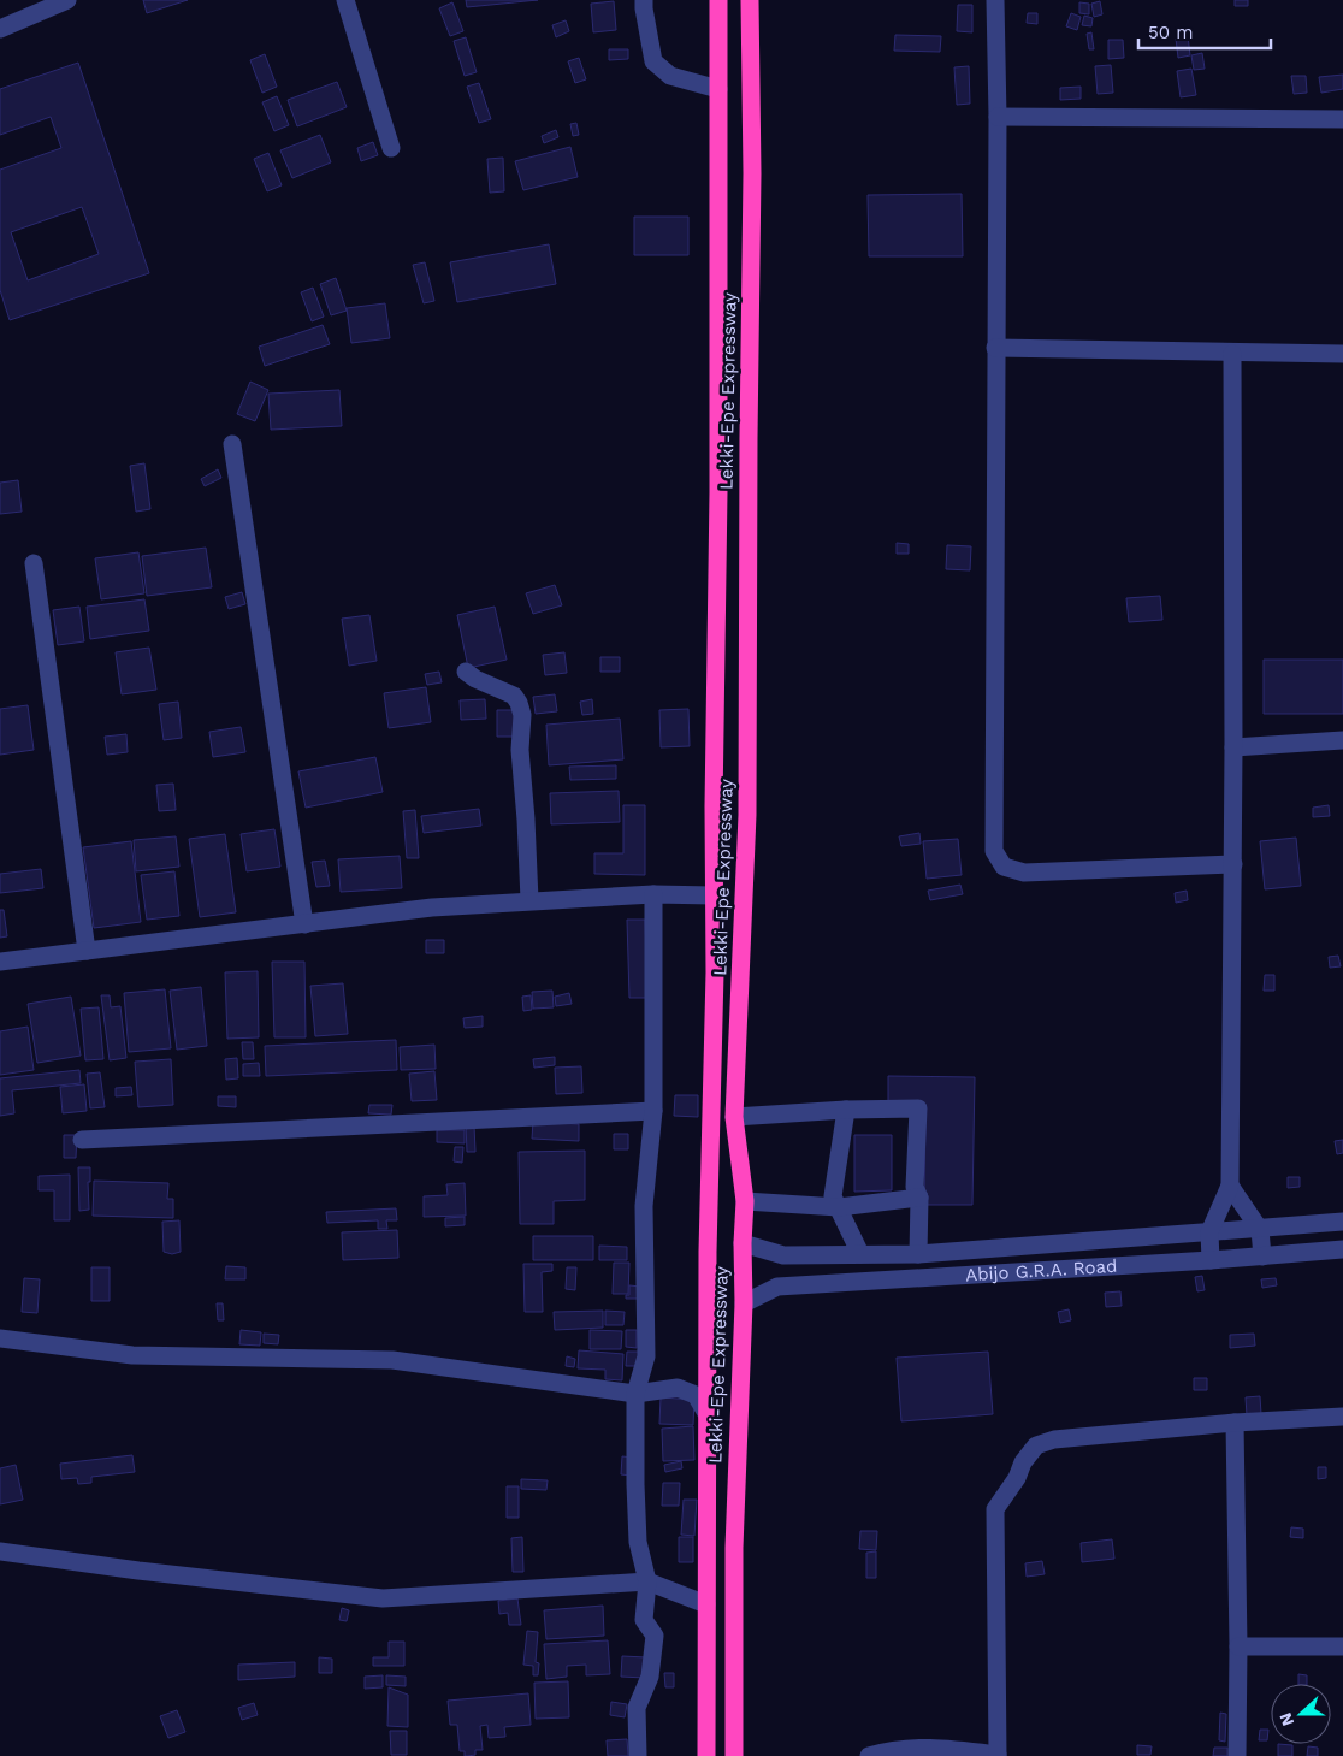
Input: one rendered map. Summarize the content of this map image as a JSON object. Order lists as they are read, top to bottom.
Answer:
{
  "streets": {
    "highway": ["Lekki-Epe Expressway"],
    "street": ["Abijo G.R.A. Road"]
  },
  "crossings": [
    ["Lekki-Epe Expressway", "Abijo G.R.A. Road"]
  ],
  "scale_bar": "50 m",
  "north": "left"
}
